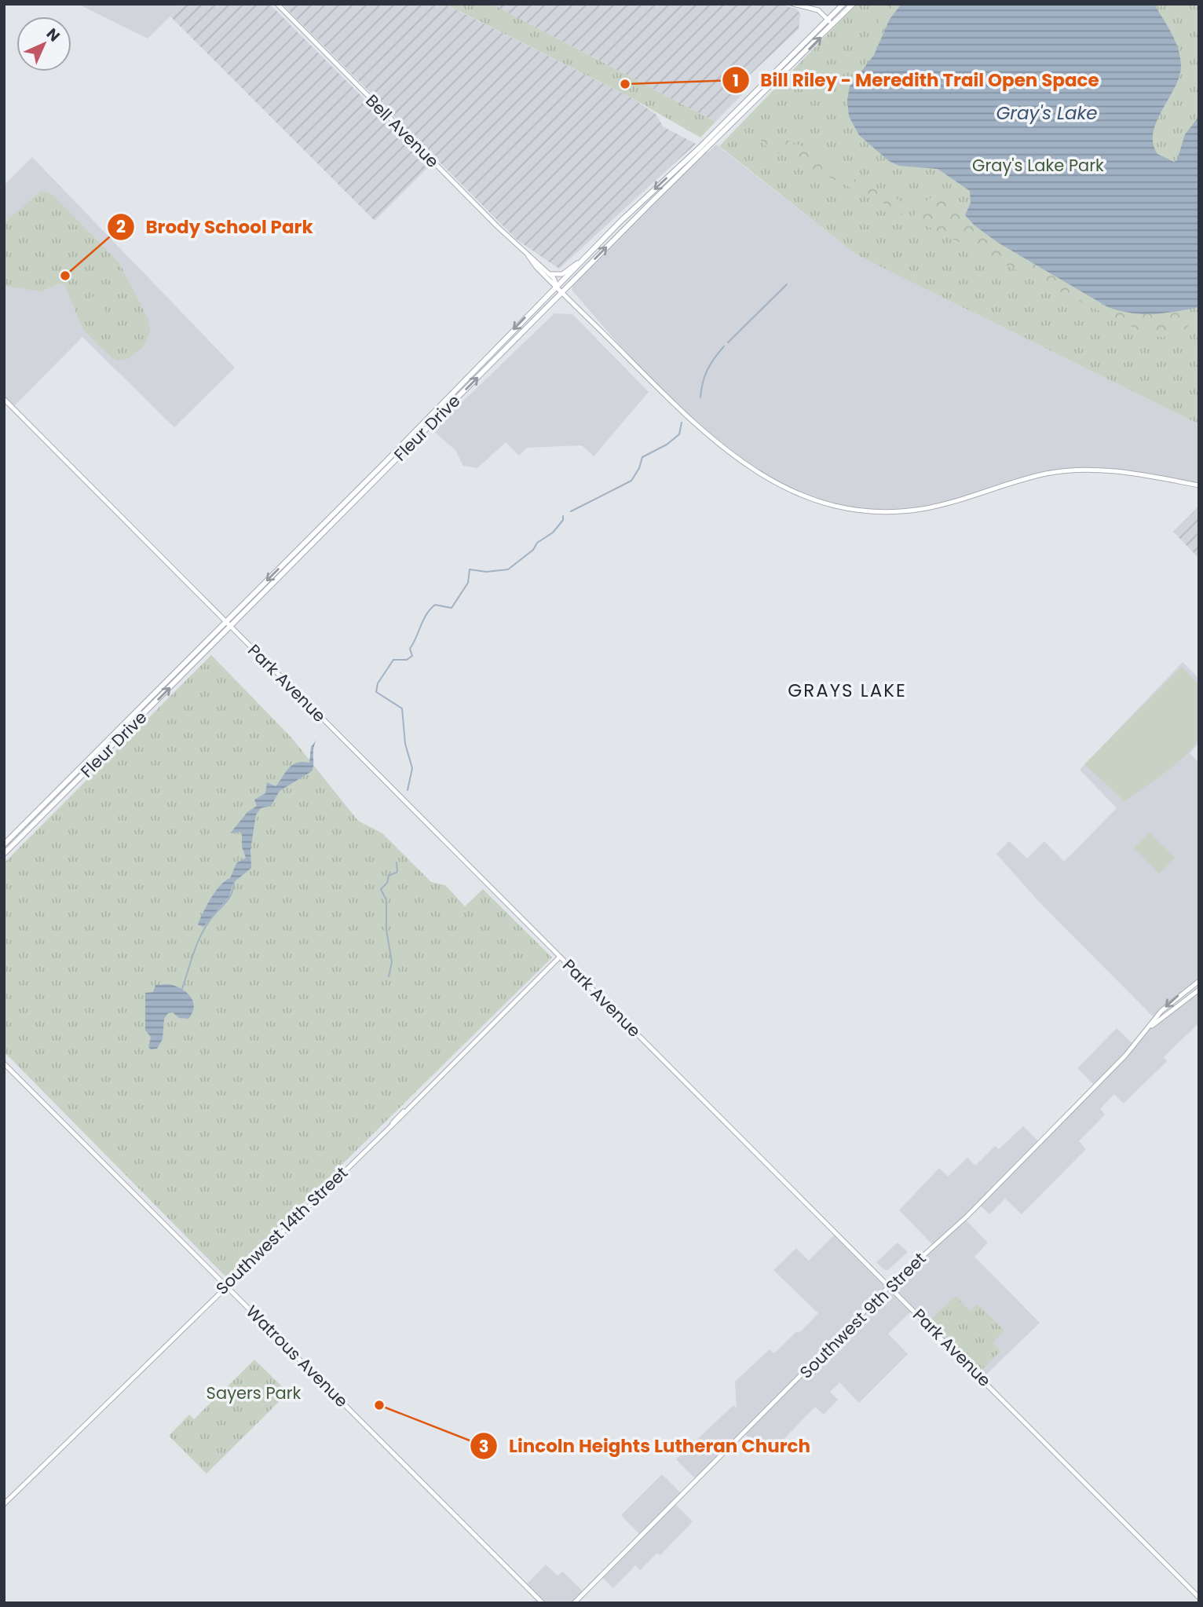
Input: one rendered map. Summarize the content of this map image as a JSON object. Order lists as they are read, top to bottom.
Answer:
{
  "streets": {
    "main road": ["Fleur Drive"],
    "street": [
      "Bell Avenue",
      "Park Avenue",
      "Southwest 14th Street",
      "Southwest 9th Street",
      "Watrous Avenue"
    ]
  },
  "crossings": [
    ["Bell Avenue", "Fleur Drive"],
    ["Fleur Drive", "Park Avenue"],
    ["Park Avenue", "Southwest 14th Street"],
    ["Park Avenue", "Southwest 9th Street"],
    ["Southwest 14th Street", "Watrous Avenue"]
  ],
  "districts": ["GRAYS LAKE"],
  "water": ["Gray's Lake"],
  "parks": ["Gray's Lake Park", "Sayers Park"],
  "places": ["Bill Riley - Meredith Trail Open Space", "Brody School Park", "Lincoln Heights Lutheran Church"],
  "north": "top right"
}
